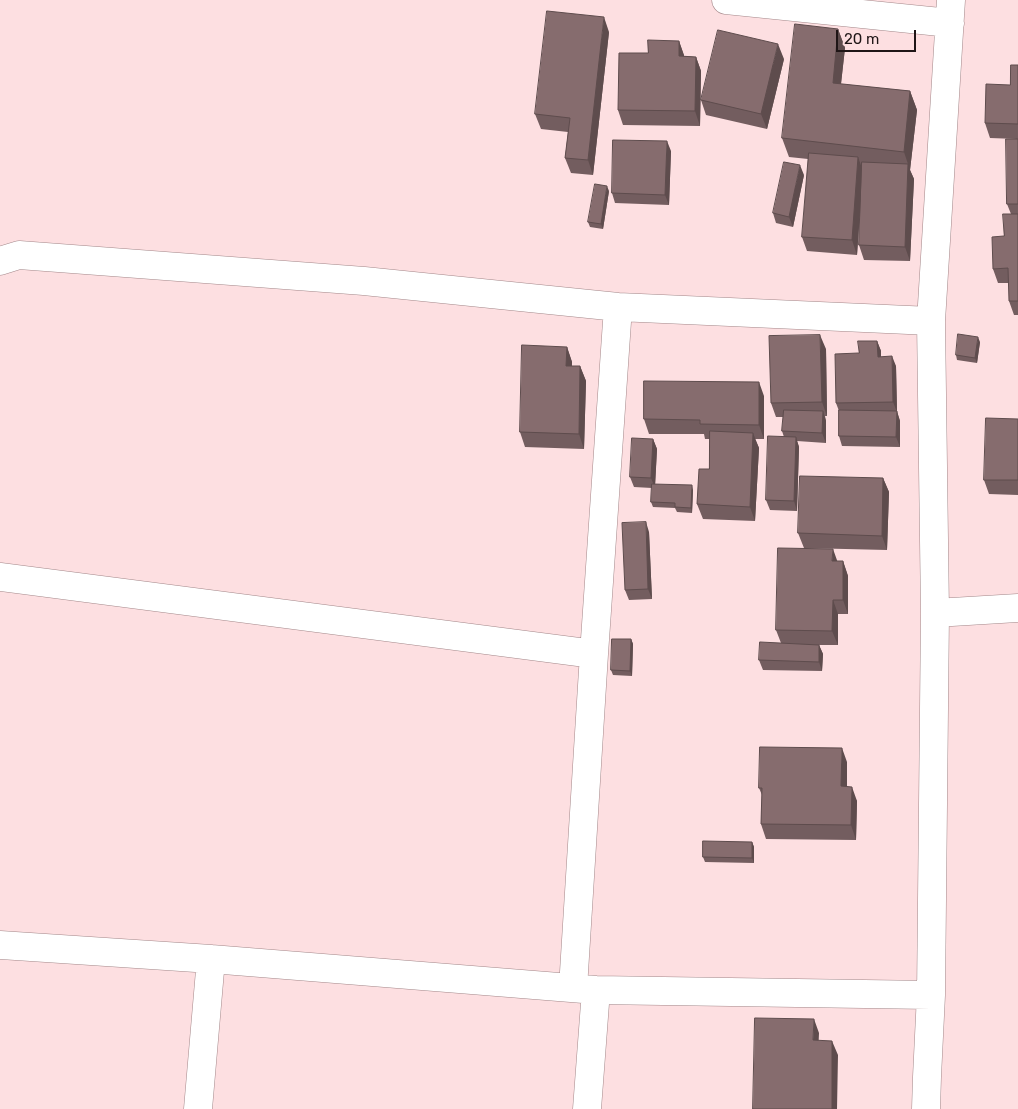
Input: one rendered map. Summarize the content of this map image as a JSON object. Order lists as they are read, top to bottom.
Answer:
{
  "scale_bar": "20 m"
}
